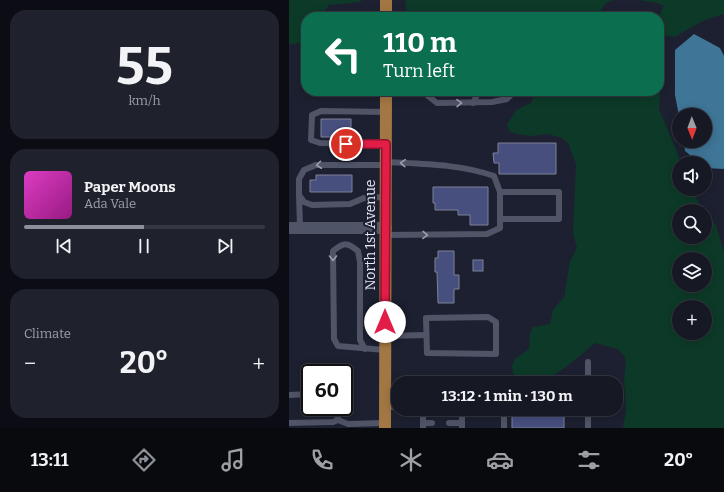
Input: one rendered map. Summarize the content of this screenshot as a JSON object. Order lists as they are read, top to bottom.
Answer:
{
  "streets": {
    "main road": ["North 1st Avenue"]
  },
  "north": "bottom",
  "page": {
    "tile": [
      ["55", "km/h"],
      "Climate"
    ],
    "turn": ["110 m", "Turn left"],
    "map_buttons": "+",
    "song": ["Paper Moons", "Ada Vale"],
    "heat": ["−", "20°", "+"],
    "limit": "60",
    "trip": "13:12 · 1 min · 130 m",
    "tabs": ["13:11", "20°"]
  }
}
